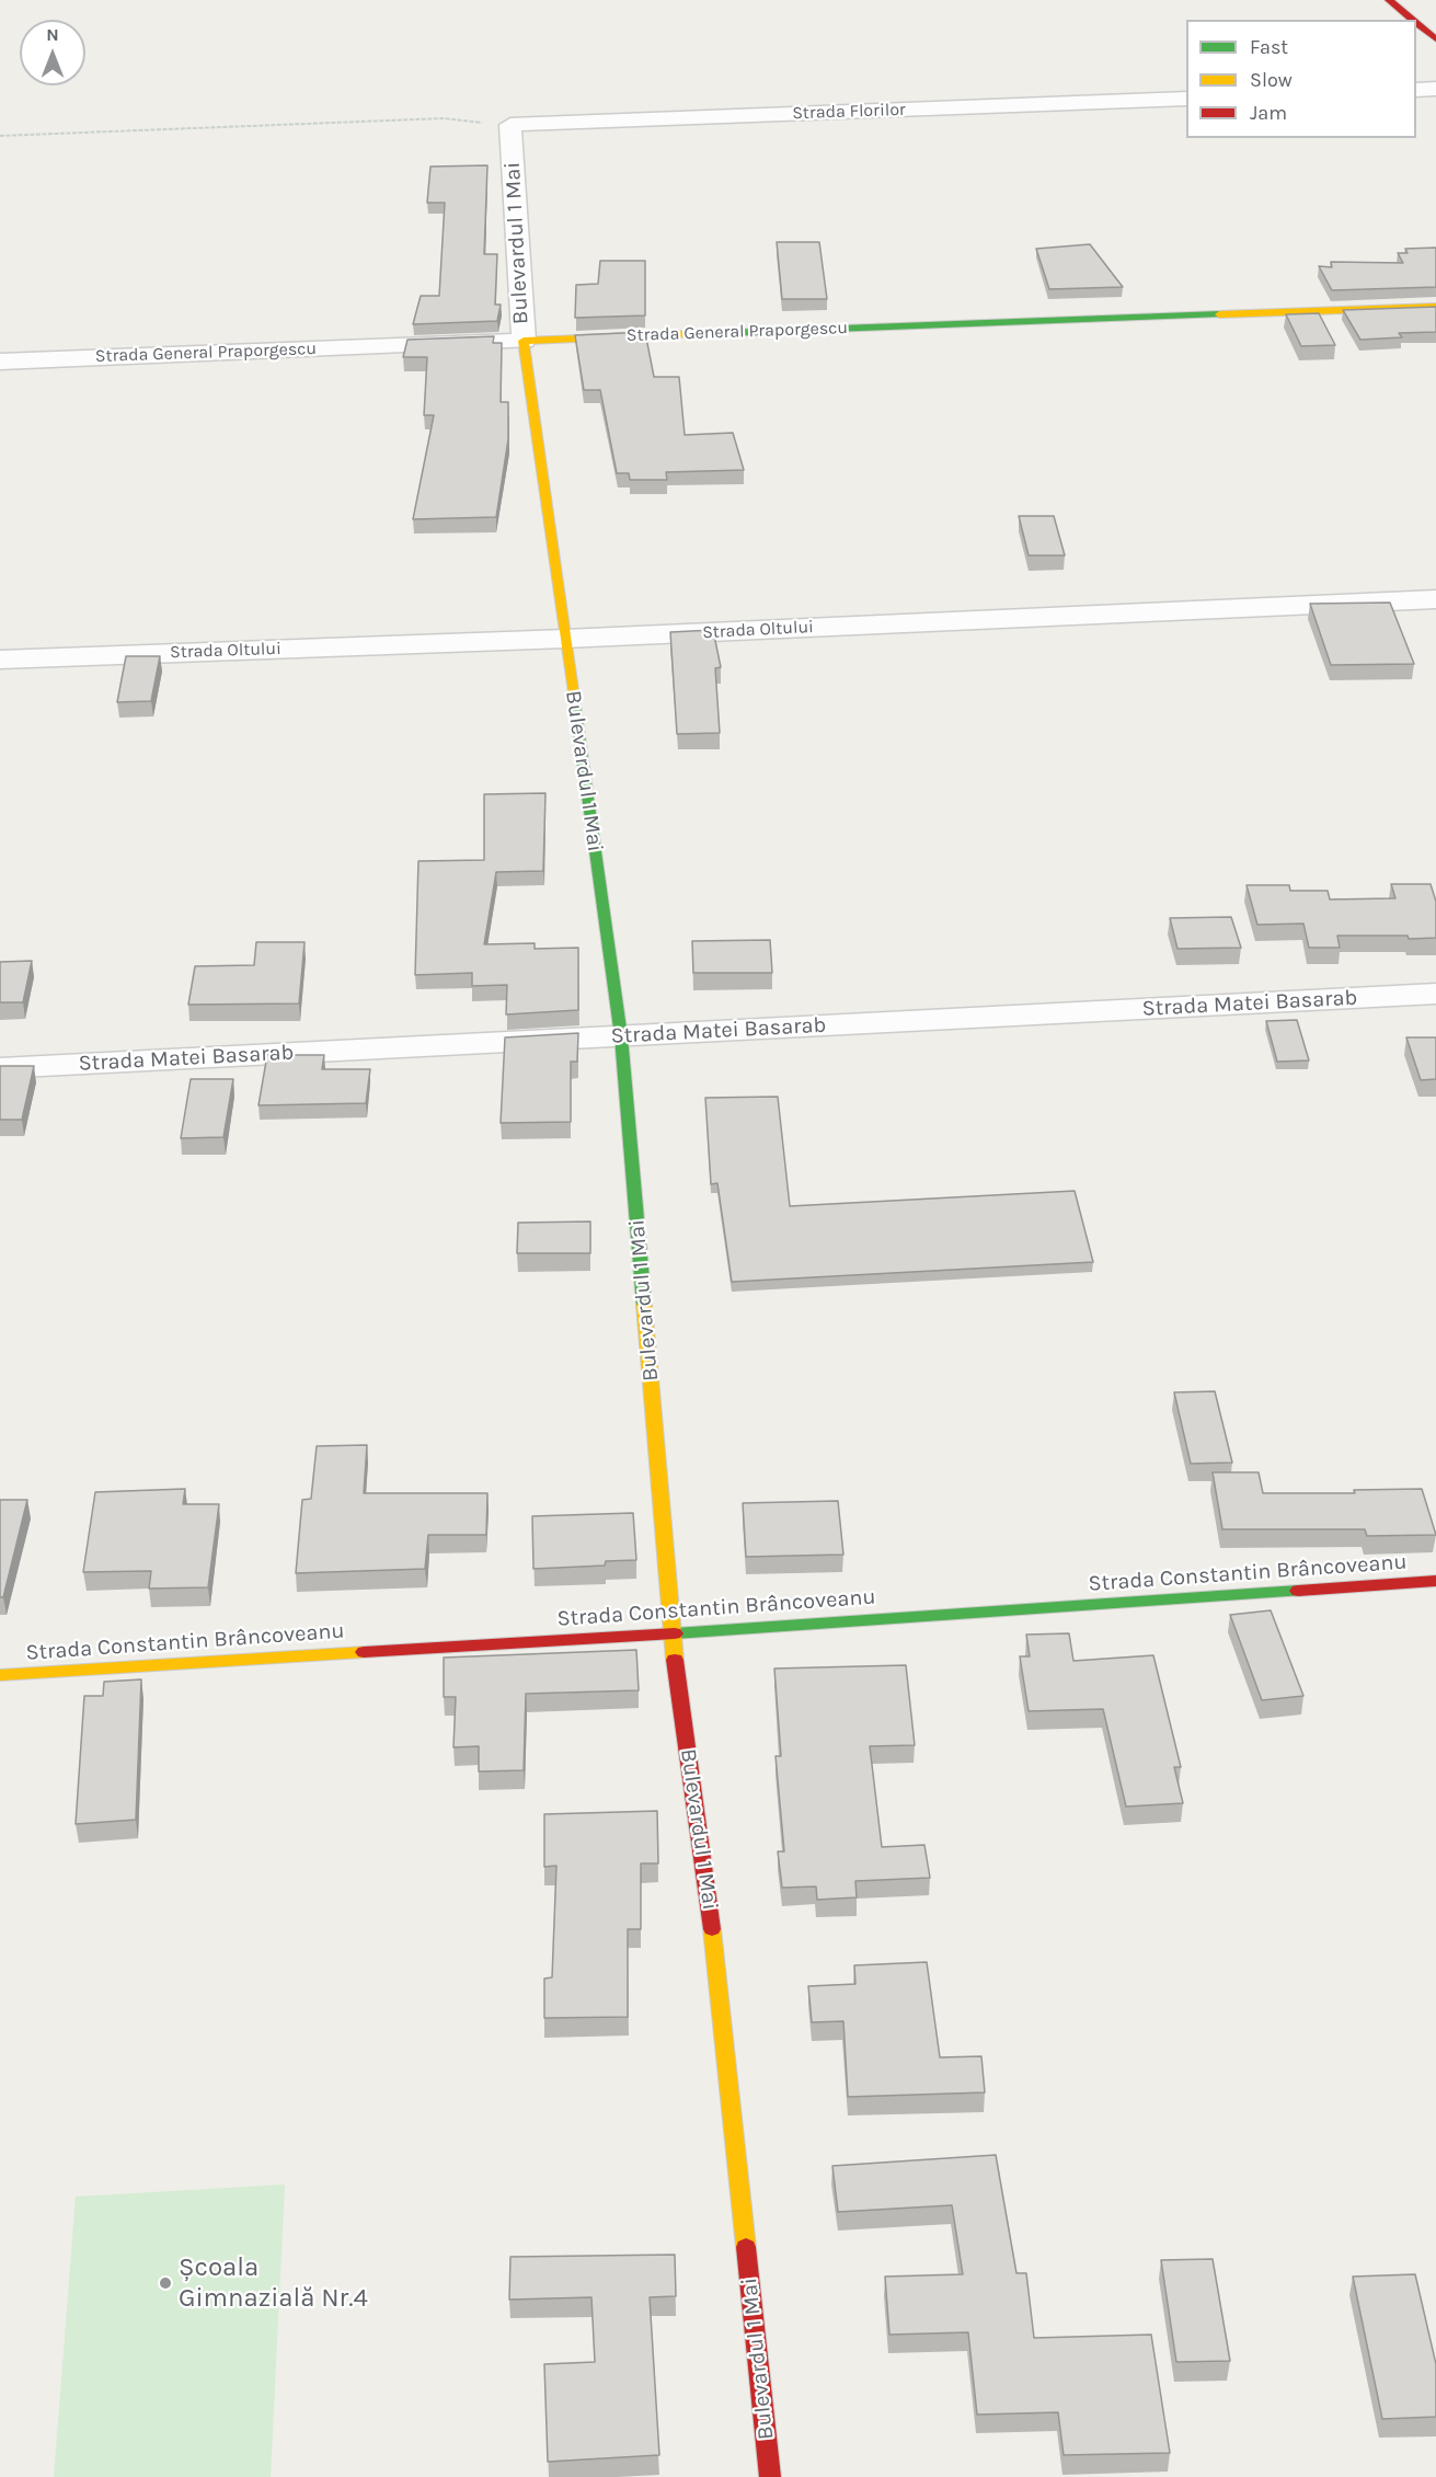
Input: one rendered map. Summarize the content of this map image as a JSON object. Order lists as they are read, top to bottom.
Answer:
{
  "streets": {
    "street": [
      "Strada Florilor",
      "Bulevardul 1 Mai",
      "Strada General Praporgescu",
      "Strada Oltului",
      "Strada Matei Basarab",
      "Strada Constantin Brâncoveanu"
    ]
  },
  "crossings": [
    ["Strada Florilor", "Bulevardul 1 Mai"],
    ["Bulevardul 1 Mai", "Strada General Praporgescu"],
    ["Bulevardul 1 Mai", "Strada Oltului"],
    ["Bulevardul 1 Mai", "Strada Matei Basarab"],
    ["Bulevardul 1 Mai", "Strada Constantin Brâncoveanu"]
  ],
  "places": ["Școala Gimnazială Nr.4"],
  "legend": ["Fast", "Slow", "Jam"],
  "north": "top"
}
